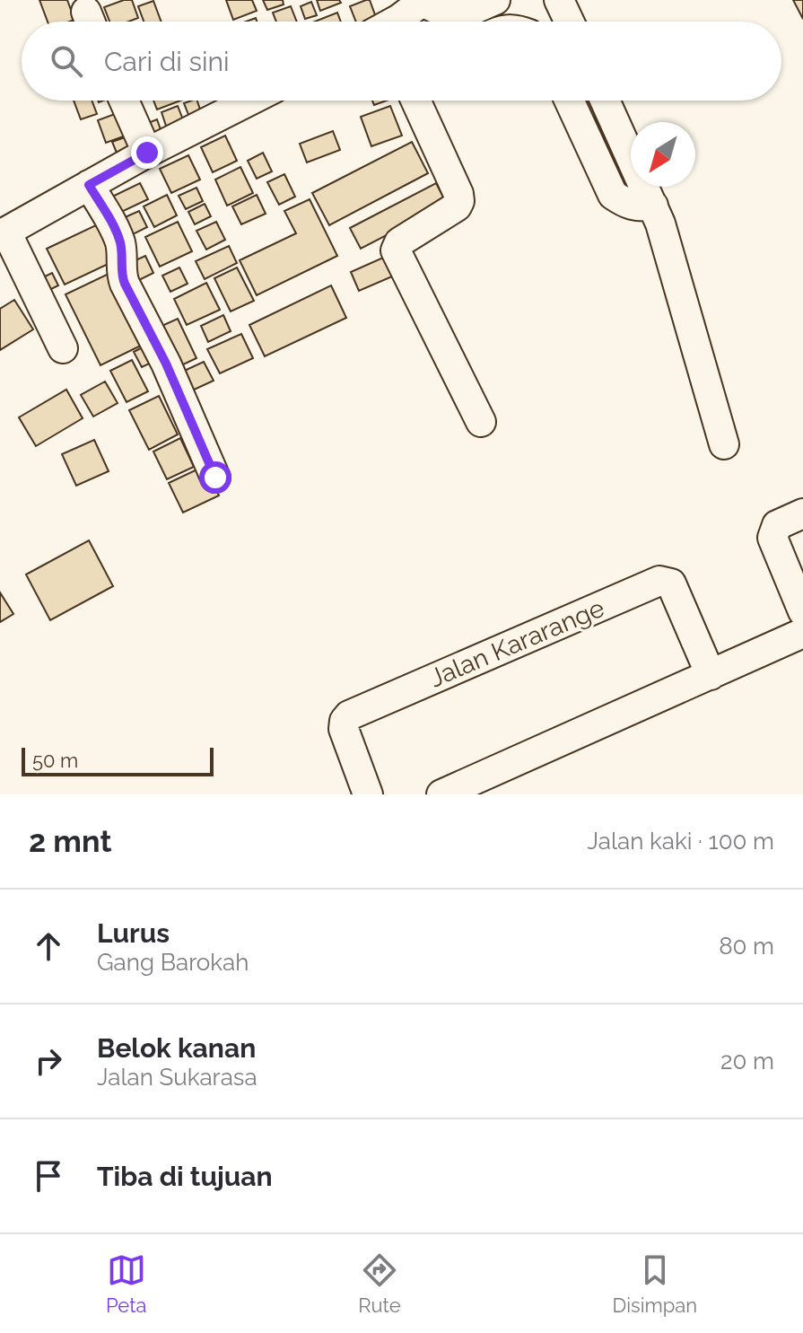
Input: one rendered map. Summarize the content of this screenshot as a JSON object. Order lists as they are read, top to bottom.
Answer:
{
  "streets": {
    "street": ["Jalan Kararange"]
  },
  "scale_bar": "50 m",
  "north": "bottom left",
  "page": {
    "search": "Cari di sini",
    "scale": "50 m",
    "heading": ["2 mnt", "Jalan kaki · 100 m"],
    "list": [
      ["Lurus", "Gang Barokah", "80 m"],
      ["Belok kanan", "Jalan Sukarasa", "20 m"],
      "Tiba di tujuan"
    ],
    "nav": ["Peta", "Rute", "Disimpan"]
  }
}
